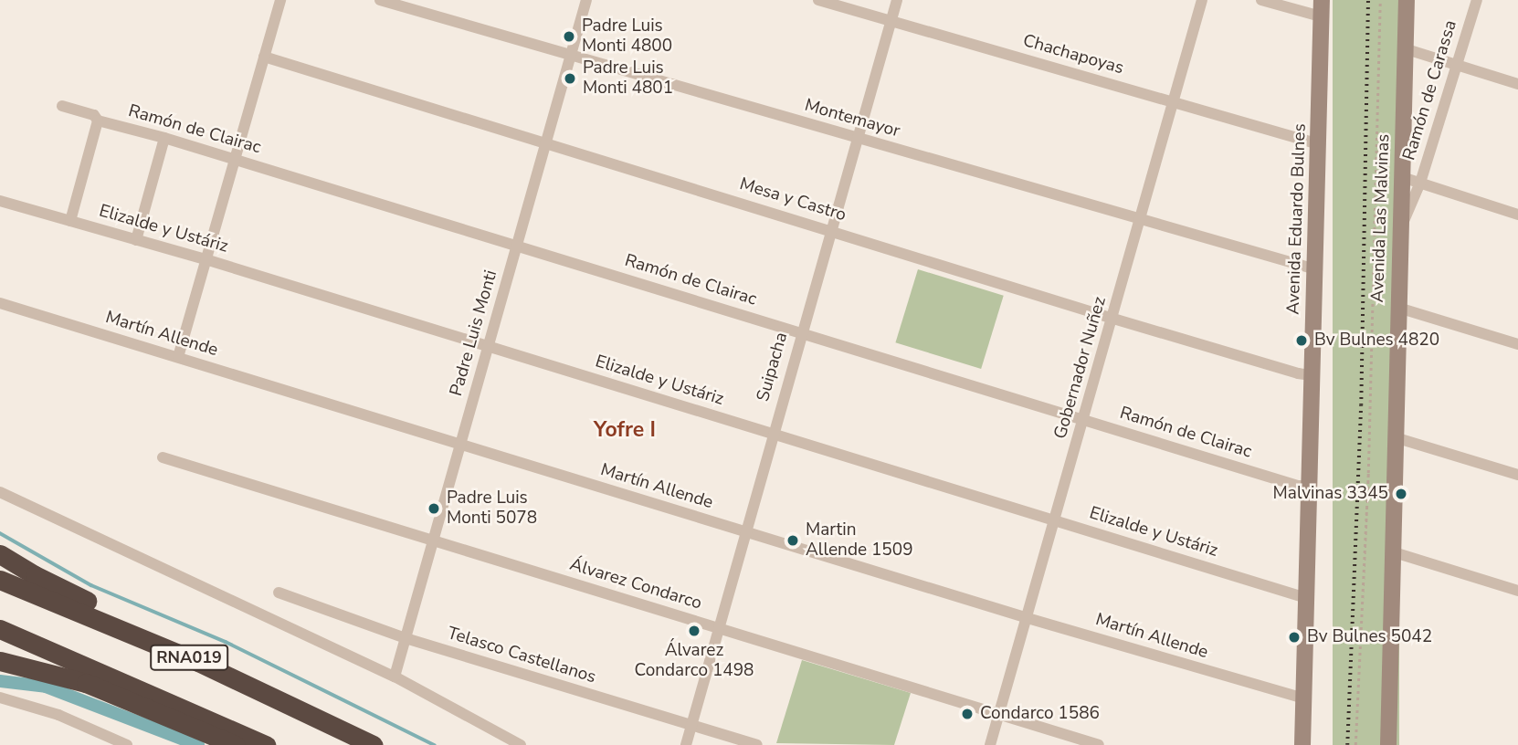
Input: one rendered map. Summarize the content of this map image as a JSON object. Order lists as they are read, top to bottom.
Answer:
{
  "streets": {
    "highway": ["RNA019"],
    "main road": ["Avenida Las Malvinas", "Avenida Eduardo Bulnes"],
    "street": [
      "Chachapoyas",
      "Ramón de Carassa",
      "Montemayor",
      "Ramón de Clairac",
      "Mesa y Castro",
      "Elizalde y Ustáriz",
      "Padre Luis Monti",
      "Martín Allende",
      "Suipacha",
      "Gobernador Nuñez",
      "Álvarez Condarco",
      "Telasco Castellanos"
    ]
  },
  "crossings": [
    ["Chachapoyas", "Avenida Eduardo Bulnes"],
    ["Chachapoyas", "Suipacha"],
    ["Chachapoyas", "Gobernador Nuñez"],
    ["Ramón de Carassa", "Avenida Las Malvinas"],
    ["Montemayor", "Avenida Eduardo Bulnes"],
    ["Montemayor", "Padre Luis Monti"],
    ["Montemayor", "Suipacha"],
    ["Montemayor", "Gobernador Nuñez"],
    ["Ramón de Clairac", "Avenida Eduardo Bulnes"],
    ["Ramón de Clairac", "Padre Luis Monti"],
    ["Ramón de Clairac", "Suipacha"],
    ["Ramón de Clairac", "Gobernador Nuñez"],
    ["Mesa y Castro", "Avenida Eduardo Bulnes"],
    ["Mesa y Castro", "Padre Luis Monti"],
    ["Mesa y Castro", "Suipacha"],
    ["Mesa y Castro", "Gobernador Nuñez"],
    ["Avenida Eduardo Bulnes", "Elizalde y Ustáriz"],
    ["Avenida Eduardo Bulnes", "Martín Allende"],
    ["Elizalde y Ustáriz", "Padre Luis Monti"],
    ["Elizalde y Ustáriz", "Suipacha"],
    ["Elizalde y Ustáriz", "Gobernador Nuñez"],
    ["Padre Luis Monti", "Martín Allende"],
    ["Padre Luis Monti", "Álvarez Condarco"],
    ["Padre Luis Monti", "Telasco Castellanos"],
    ["Martín Allende", "Suipacha"],
    ["Martín Allende", "Gobernador Nuñez"],
    ["Suipacha", "Álvarez Condarco"],
    ["Suipacha", "Telasco Castellanos"],
    ["Gobernador Nuñez", "Álvarez Condarco"]
  ],
  "districts": ["Yofre I"],
  "places": [
    "Padre Luis Monti 4800",
    "Padre Luis Monti 4801",
    "Bv Bulnes 4820",
    "Malvinas 3345",
    "Padre Luis Monti 5078",
    "Martin Allende 1509",
    "Álvarez Condarco 1498",
    "Bv Bulnes 5042",
    "Condarco 1586"
  ]
}
